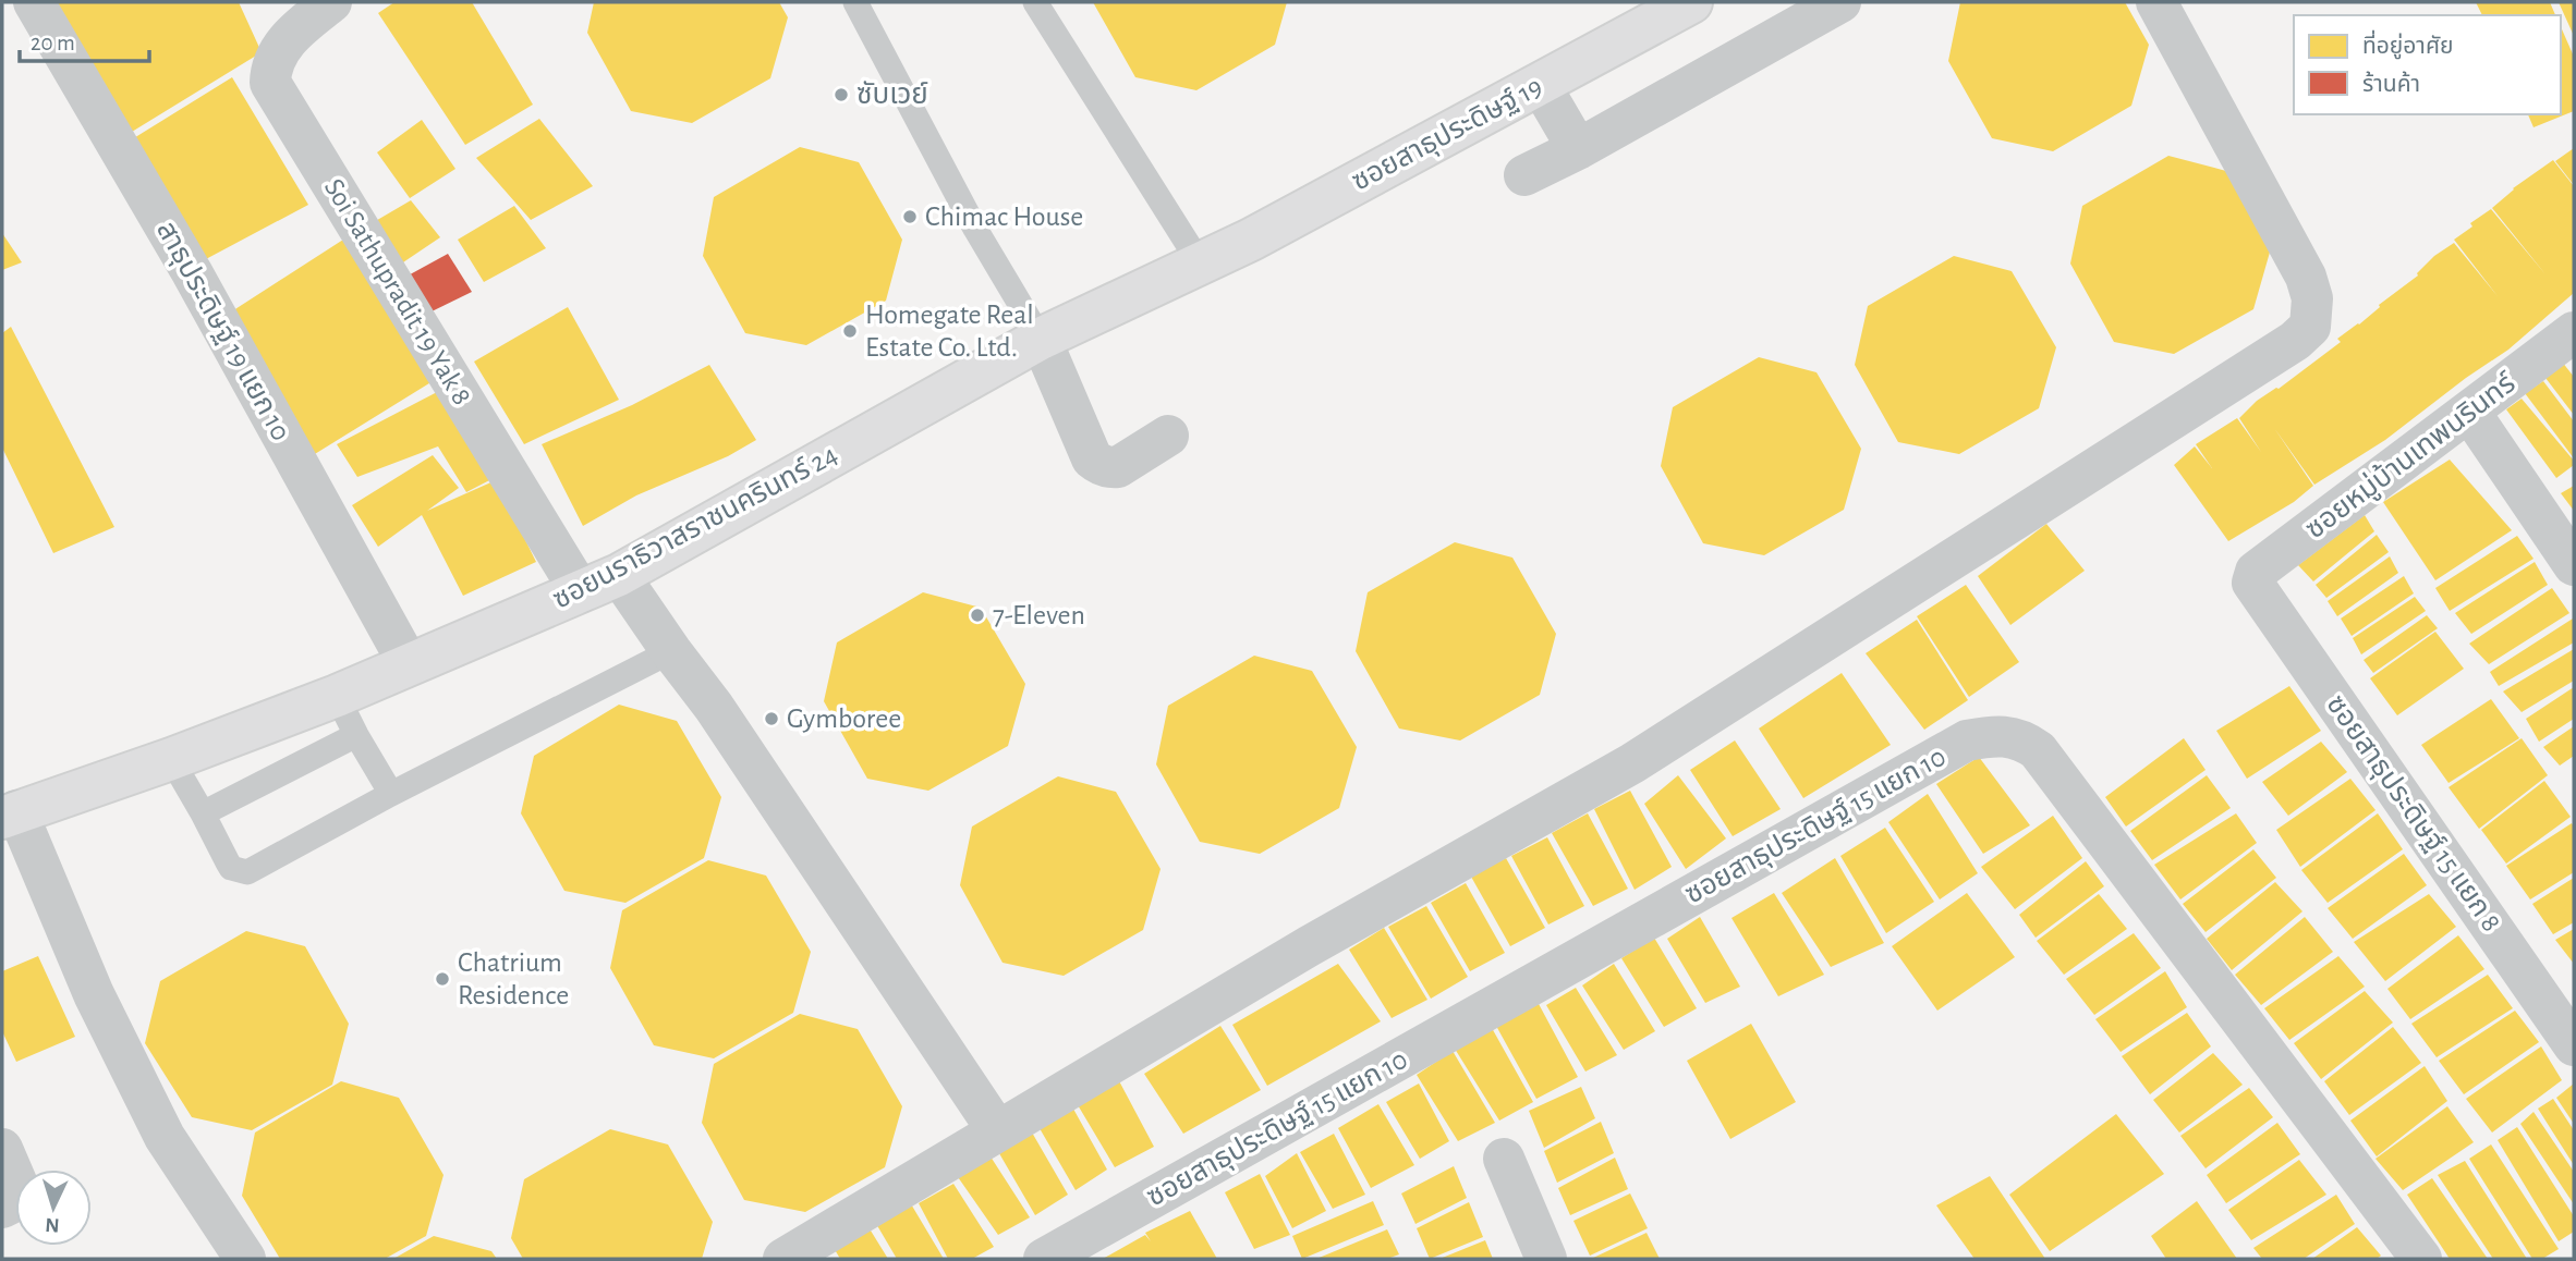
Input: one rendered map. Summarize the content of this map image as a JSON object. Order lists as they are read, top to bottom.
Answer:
{
  "streets": {
    "street": [
      "ซอยสาธุประดิษฐ์ 19",
      "Soi Sathupradit 19 Yak 8",
      "สาธุประดิษฐ์ 19 แยก 10",
      "ซอยหมู่บ้านเทพนรินทร์",
      "ซอยนราธิวาสราชนครินทร์ 24",
      "ซอยสาธุประดิษฐ์ 15 แยก 8",
      "ซอยสาธุประดิษฐ์ 15 แยก 10"
    ]
  },
  "crossings": [
    ["ซอยสาธุประดิษฐ์ 19", "ซอยนราธิวาสราชนครินทร์ 24"],
    ["Soi Sathupradit 19 Yak 8", "ซอยนราธิวาสราชนครินทร์ 24"],
    ["สาธุประดิษฐ์ 19 แยก 10", "ซอยนราธิวาสราชนครินทร์ 24"],
    ["ซอยหมู่บ้านเทพนรินทร์", "ซอยสาธุประดิษฐ์ 15 แยก 8"]
  ],
  "places": [
    "ซับเวย์",
    "Chimac House",
    "Homegate Real Estate Co. Ltd.",
    "7-Eleven",
    "Gymboree",
    "Chatrium Residence"
  ],
  "legend": ["ที่อยู่อาศัย", "ร้านค้า"],
  "scale_bar": "20 m",
  "north": "bottom"
}
